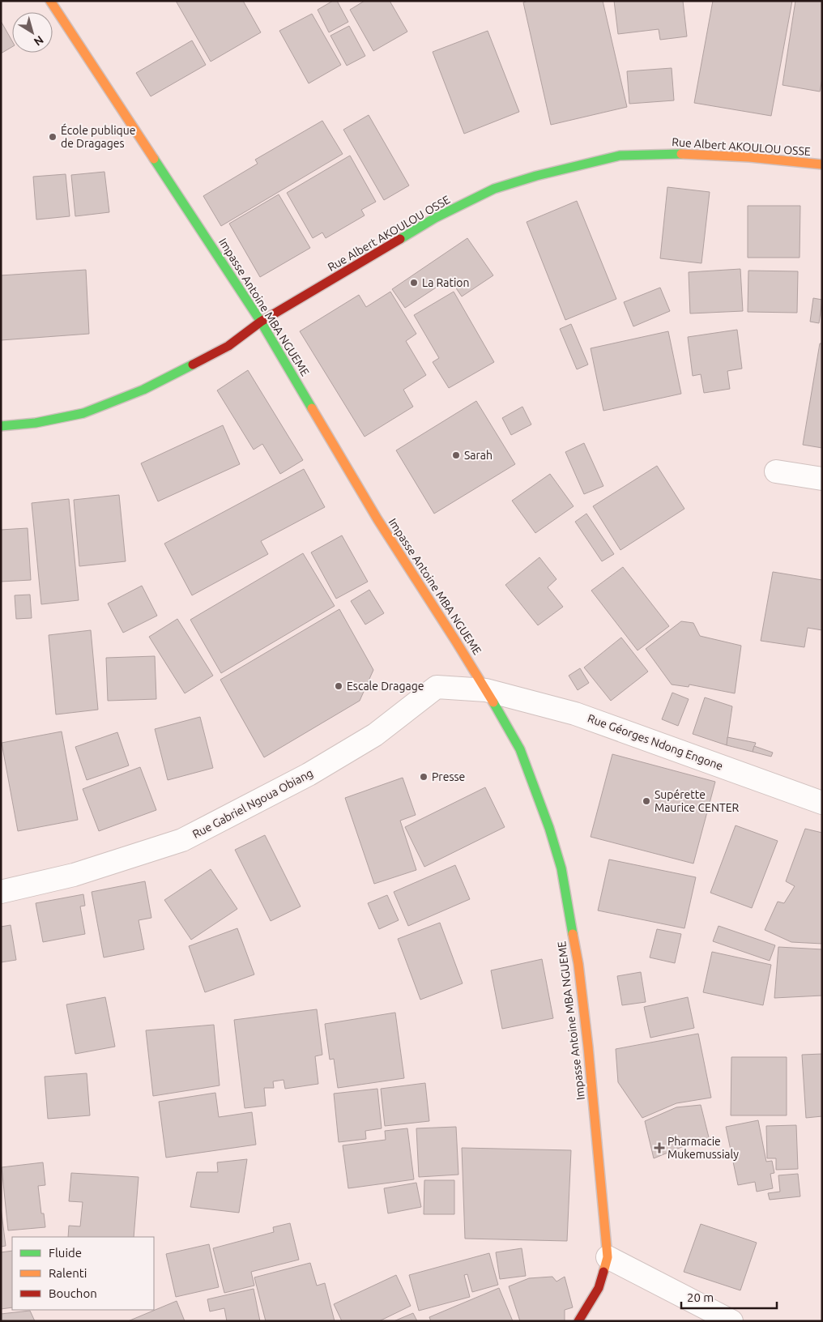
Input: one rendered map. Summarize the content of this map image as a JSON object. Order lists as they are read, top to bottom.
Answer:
{
  "streets": {
    "street": [
      "Rue Albert AKOULOU OSSE",
      "Impasse Antoine MBA NGUEME",
      "Rue Géorges Ndong Engone",
      "Rue Gabriel Ngoua Obiang"
    ]
  },
  "crossings": [
    ["Rue Albert AKOULOU OSSE", "Impasse Antoine MBA NGUEME"],
    ["Impasse Antoine MBA NGUEME", "Rue Géorges Ndong Engone"],
    ["Impasse Antoine MBA NGUEME", "Rue Gabriel Ngoua Obiang"],
    ["Rue Géorges Ndong Engone", "Rue Gabriel Ngoua Obiang"]
  ],
  "places": {
    "other": [
      "École publique de Dragages",
      "La Ration",
      "Sarah",
      "Escale Dragage",
      "Presse",
      "Supérette Maurice CENTER"
    ],
    "health": ["Pharmacie Mukemussialy"]
  },
  "legend": ["Fluide", "Ralenti", "Bouchon"],
  "scale_bar": "20 m",
  "north": "bottom right"
}
